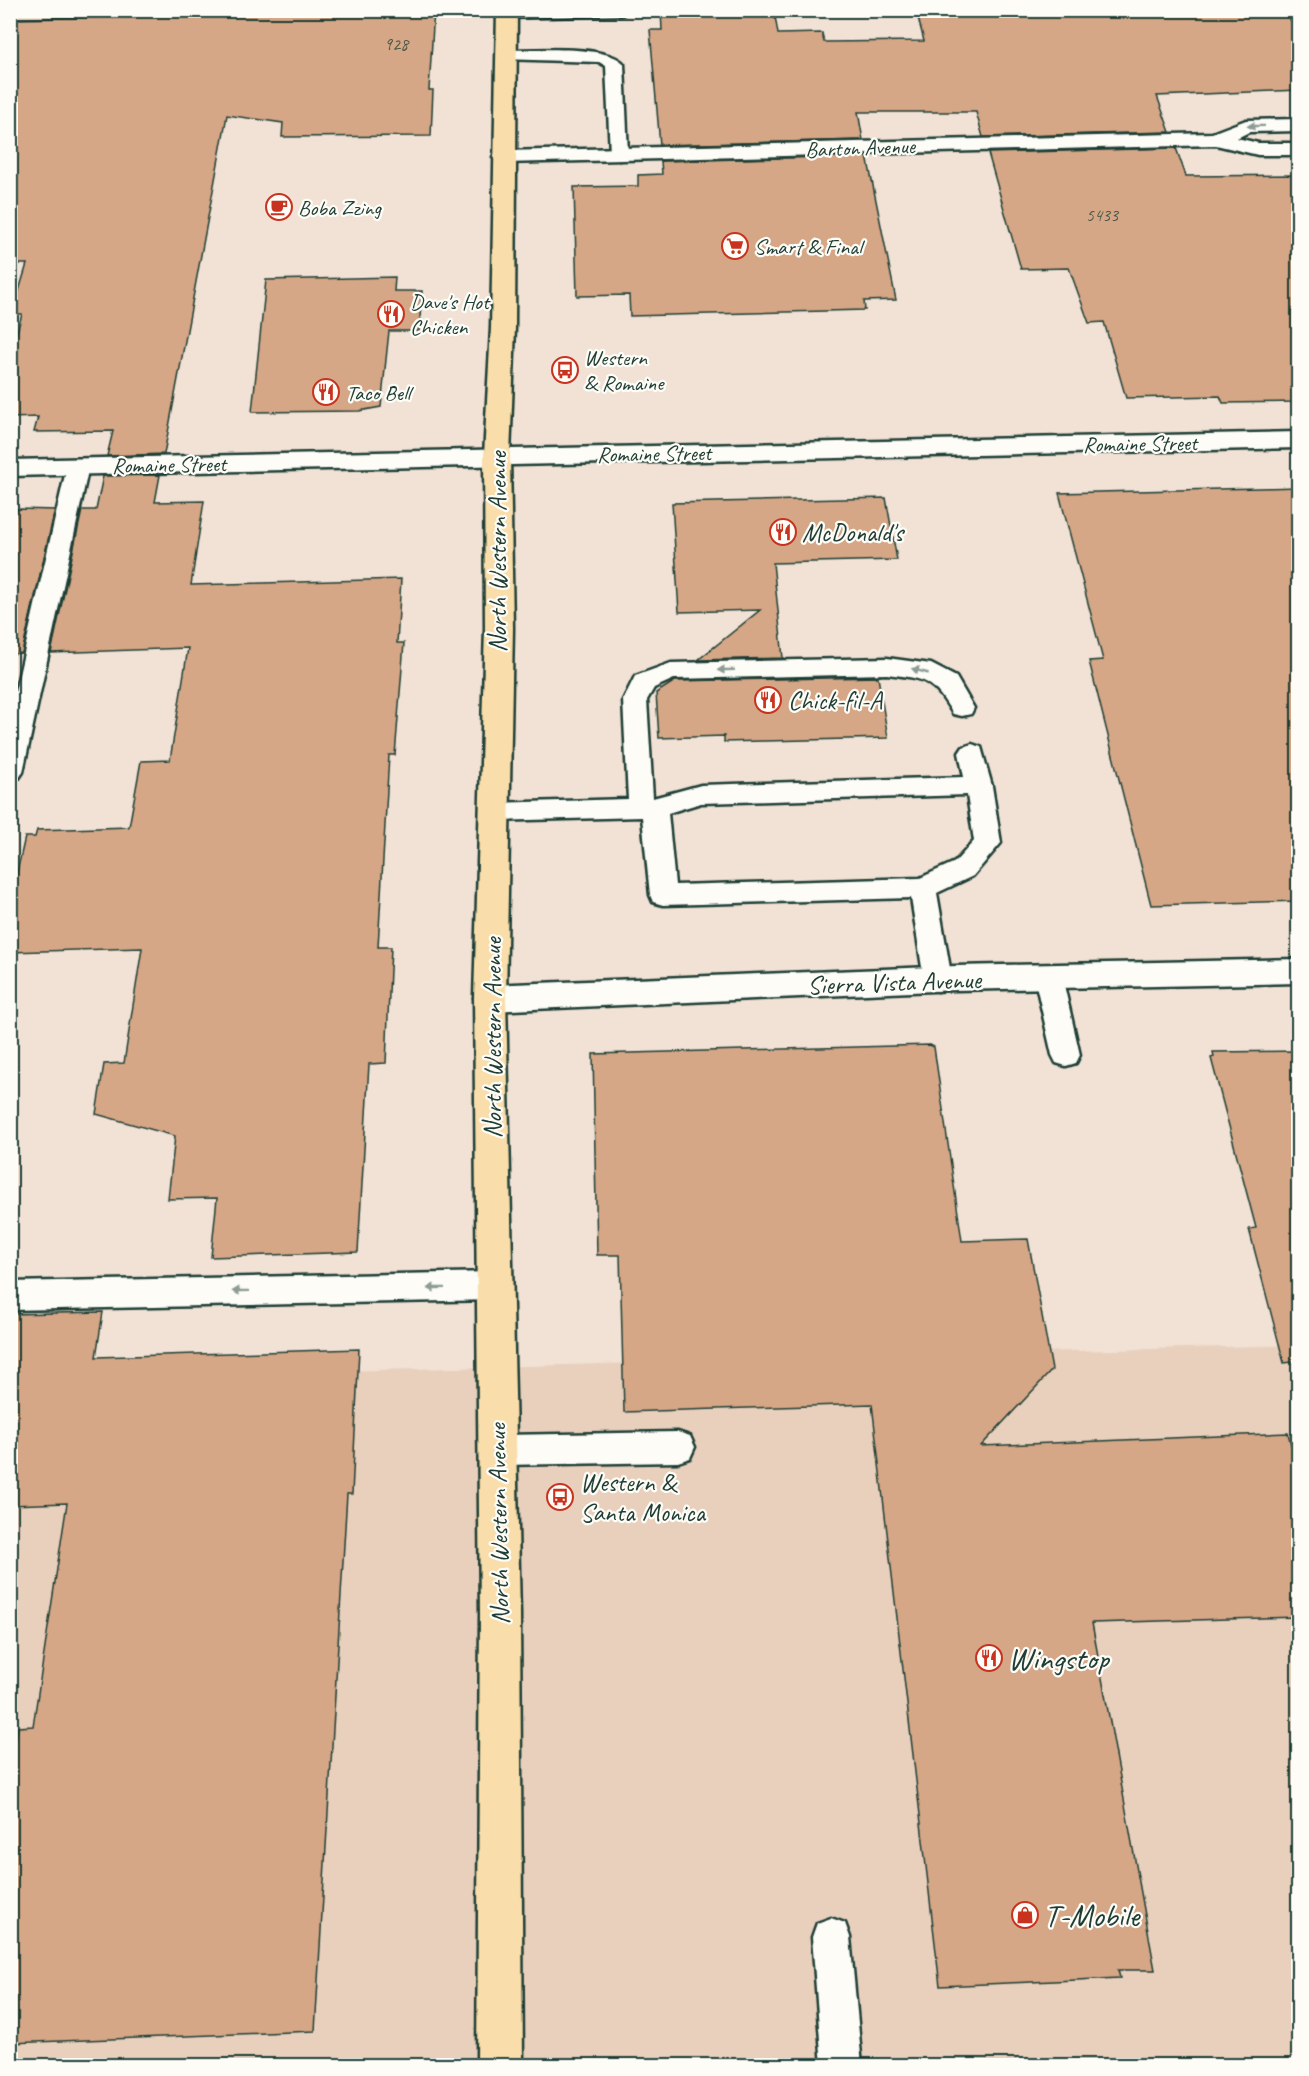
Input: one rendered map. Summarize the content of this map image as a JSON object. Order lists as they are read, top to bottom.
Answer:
{
  "streets": {
    "main road": ["North Western Avenue"],
    "street": ["Barton Avenue", "Romaine Street", "Sierra Vista Avenue"]
  },
  "crossings": [
    ["Barton Avenue", "North Western Avenue"],
    ["Romaine Street", "North Western Avenue"],
    ["North Western Avenue", "Sierra Vista Avenue"]
  ],
  "places": {
    "cafe": ["Boba Zzing"],
    "supermarket": ["Smart & Final"],
    "restaurant": [
      "Dave's Hot Chicken",
      "Taco Bell",
      "McDonald's",
      "Chick-fil-A",
      "Wingstop"
    ],
    "bus stop": ["Western & Romaine", "Western & Santa Monica"],
    "shop": ["T-Mobile"]
  },
  "house_numbers": ["928", "5433"]
}
